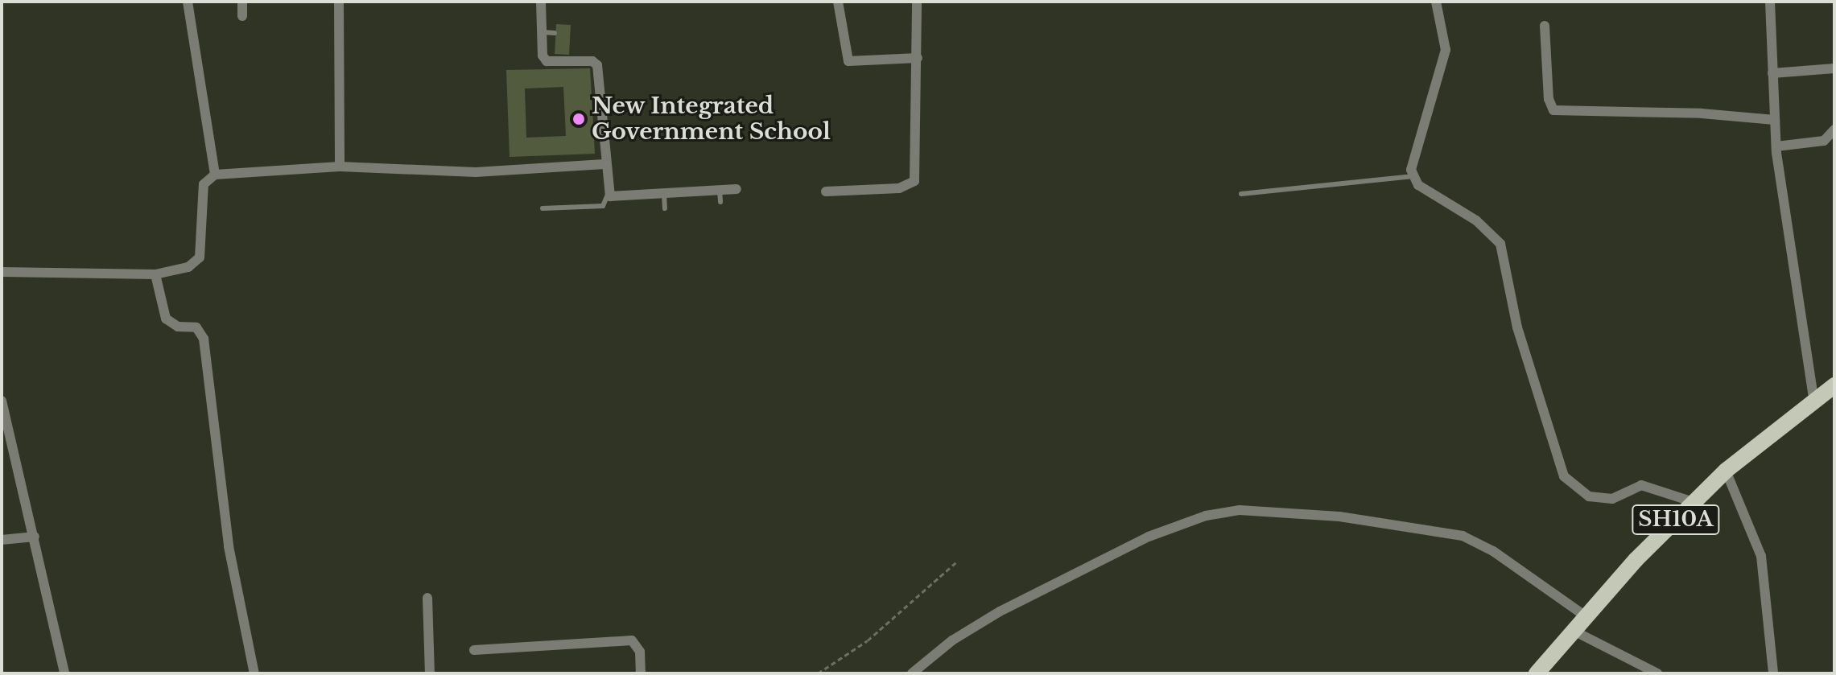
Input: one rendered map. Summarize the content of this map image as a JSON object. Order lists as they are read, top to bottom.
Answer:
{
  "streets": {
    "main road": ["SH10A"]
  },
  "places": ["New Integrated Government School"]
}
